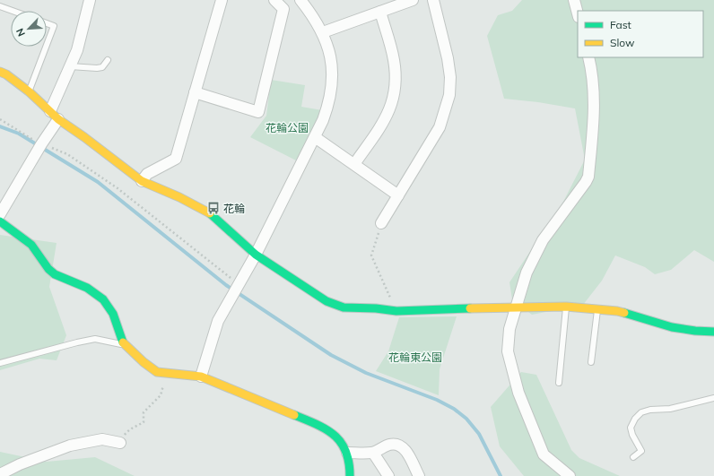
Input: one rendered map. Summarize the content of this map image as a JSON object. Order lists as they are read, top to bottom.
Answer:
{
  "parks": ["花輪公園", "花輪東公園"],
  "places": {
    "bus stop": ["花輪"]
  },
  "legend": ["Fast", "Slow"],
  "north": "bottom left"
}
